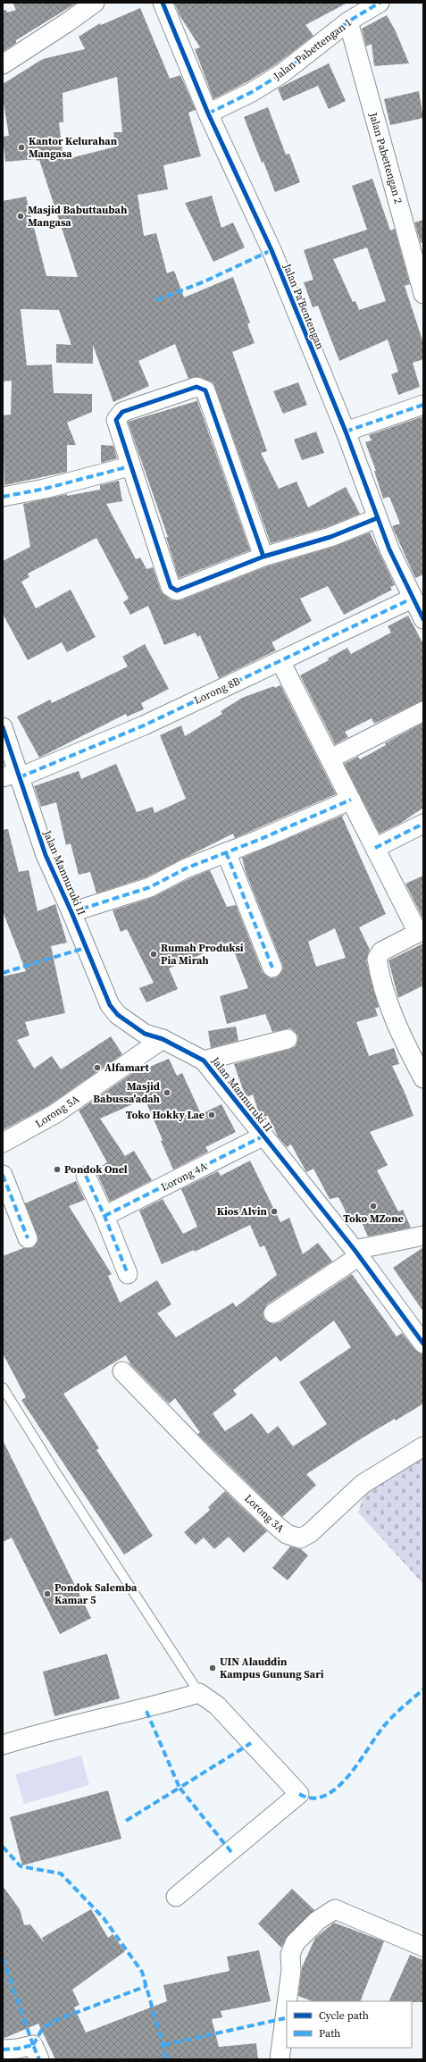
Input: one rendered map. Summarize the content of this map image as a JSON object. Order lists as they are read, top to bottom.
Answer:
{
  "streets": {
    "street": [
      "Jalan Pabettengan 1",
      "Jalan Pabettengan 2",
      "Jalan Pa'Bentengan",
      "Lorong 8B",
      "Jalan Mannuruki II",
      "Lorong 5A",
      "Lorong 4A",
      "Lorong 3A"
    ]
  },
  "crossings": [
    ["Jalan Pabettengan 1", "Jalan Pabettengan 2"],
    ["Jalan Pabettengan 1", "Jalan Pa'Bentengan"],
    ["Jalan Pa'Bentengan", "Lorong 8B"],
    ["Lorong 8B", "Jalan Mannuruki II"],
    ["Jalan Mannuruki II", "Lorong 5A"],
    ["Jalan Mannuruki II", "Lorong 4A"]
  ],
  "places": [
    "Kantor Kelurahan Mangasa",
    "Masjid Babuttaubah Mangasa",
    "Rumah Produksi Pia Mirah",
    "Alfamart",
    "Masjid Babussa'adah",
    "Toko Hokky Lae",
    "Pondok Onel",
    "Toko MZone",
    "Kios Alvin",
    "Pondok Salemba Kamar 5",
    "UIN Alauddin Kampus Gunung Sari"
  ],
  "legend": ["Cycle path", "Path"]
}
